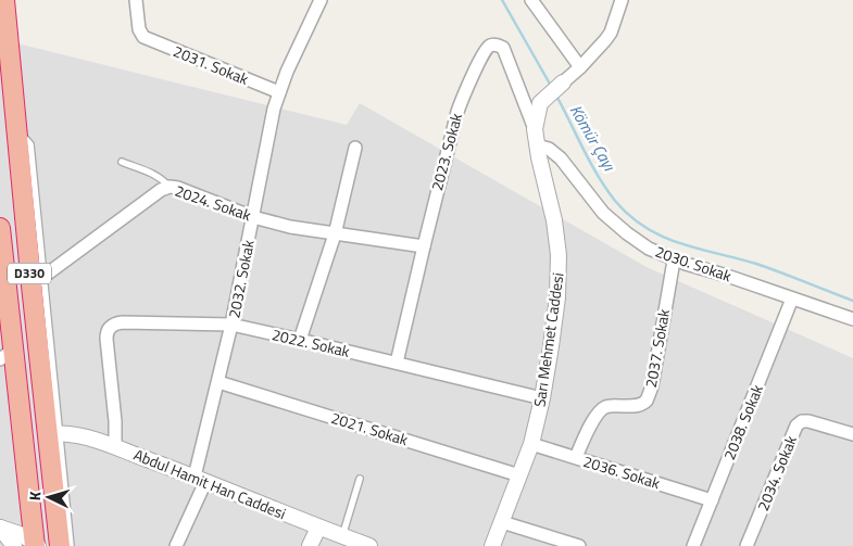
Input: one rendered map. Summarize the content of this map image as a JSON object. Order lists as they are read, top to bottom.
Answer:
{
  "streets": {
    "highway": ["D330"],
    "street": [
      "2031. Sokak",
      "2023. Sokak",
      "2024. Sokak",
      "2030. Sokak",
      "2032. Sokak",
      "Sarı Mehmet Caddesi",
      "2022. Sokak",
      "2037. Sokak",
      "2038. Sokak",
      "2021. Sokak",
      "2036. Sokak",
      "2034. Sokak",
      "Abdul Hamit Han Caddesi"
    ]
  },
  "crossings": [
    ["2031. Sokak", "2032. Sokak"],
    ["2023. Sokak", "2024. Sokak"],
    ["2023. Sokak", "Sarı Mehmet Caddesi"],
    ["2023. Sokak", "2022. Sokak"],
    ["2024. Sokak", "D330"],
    ["2024. Sokak", "2032. Sokak"],
    ["2030. Sokak", "Sarı Mehmet Caddesi"],
    ["2030. Sokak", "2037. Sokak"],
    ["2030. Sokak", "2038. Sokak"],
    ["D330", "Abdul Hamit Han Caddesi"],
    ["2032. Sokak", "2022. Sokak"],
    ["2032. Sokak", "Abdul Hamit Han Caddesi"],
    ["Sarı Mehmet Caddesi", "2022. Sokak"],
    ["Sarı Mehmet Caddesi", "2021. Sokak"],
    ["Sarı Mehmet Caddesi", "2036. Sokak"],
    ["2037. Sokak", "2036. Sokak"],
    ["2038. Sokak", "2036. Sokak"]
  ],
  "water": ["Kömür Çayı"],
  "north": "left"
}
